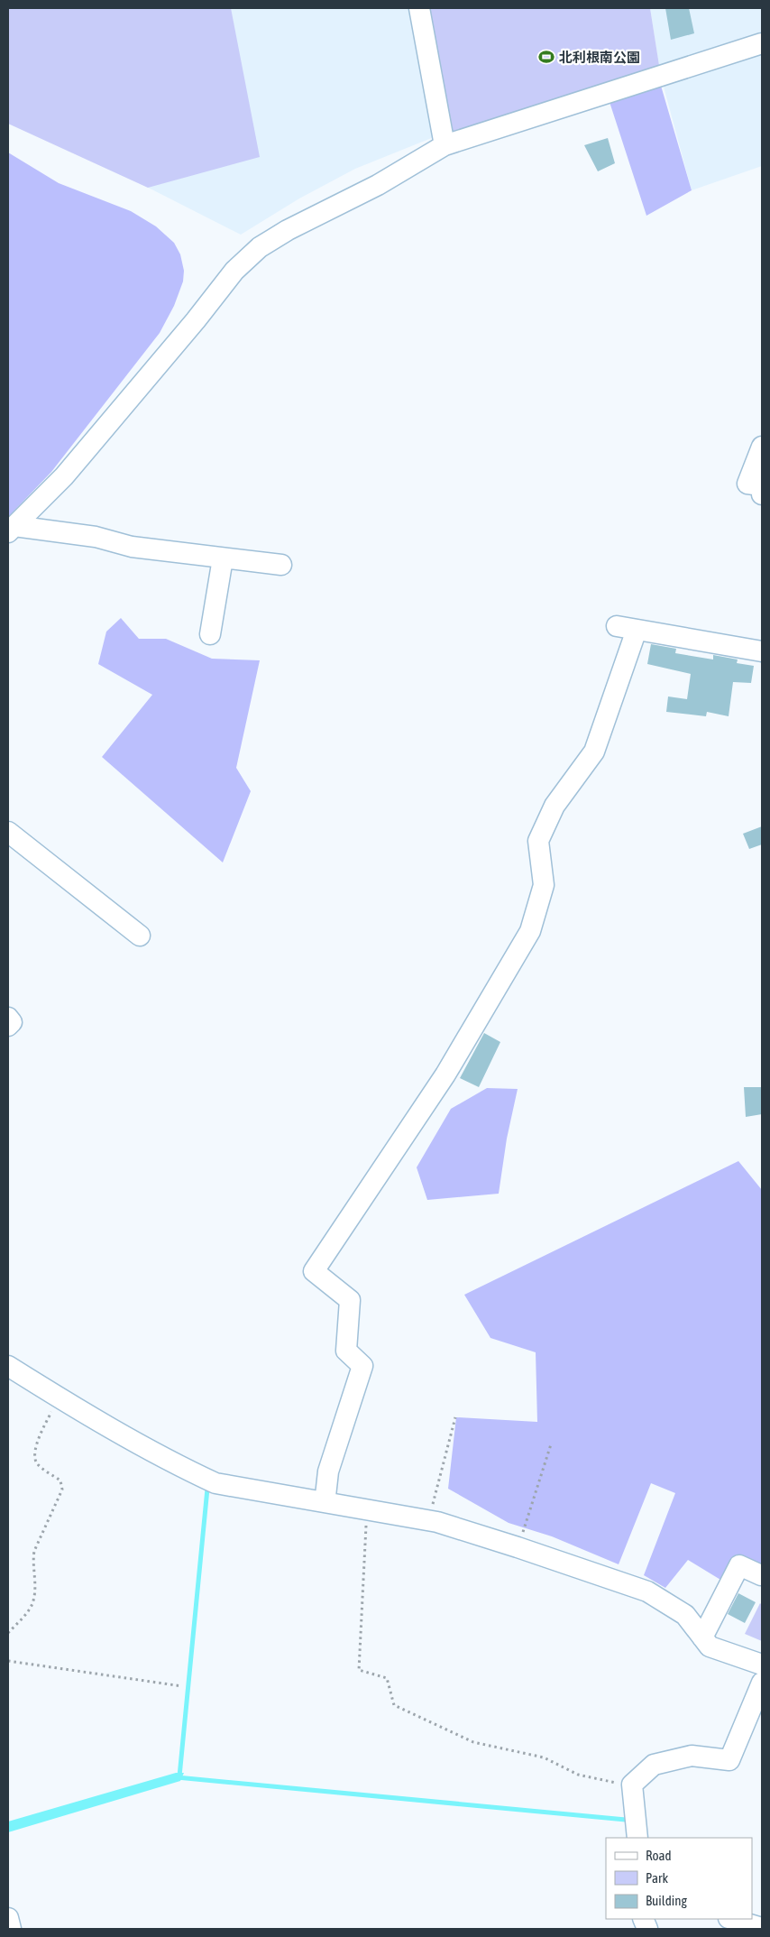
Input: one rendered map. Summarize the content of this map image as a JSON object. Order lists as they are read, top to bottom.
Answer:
{
  "places": {
    "sports": ["北利根南公園"]
  },
  "legend": ["Road", "Park", "Building"]
}
